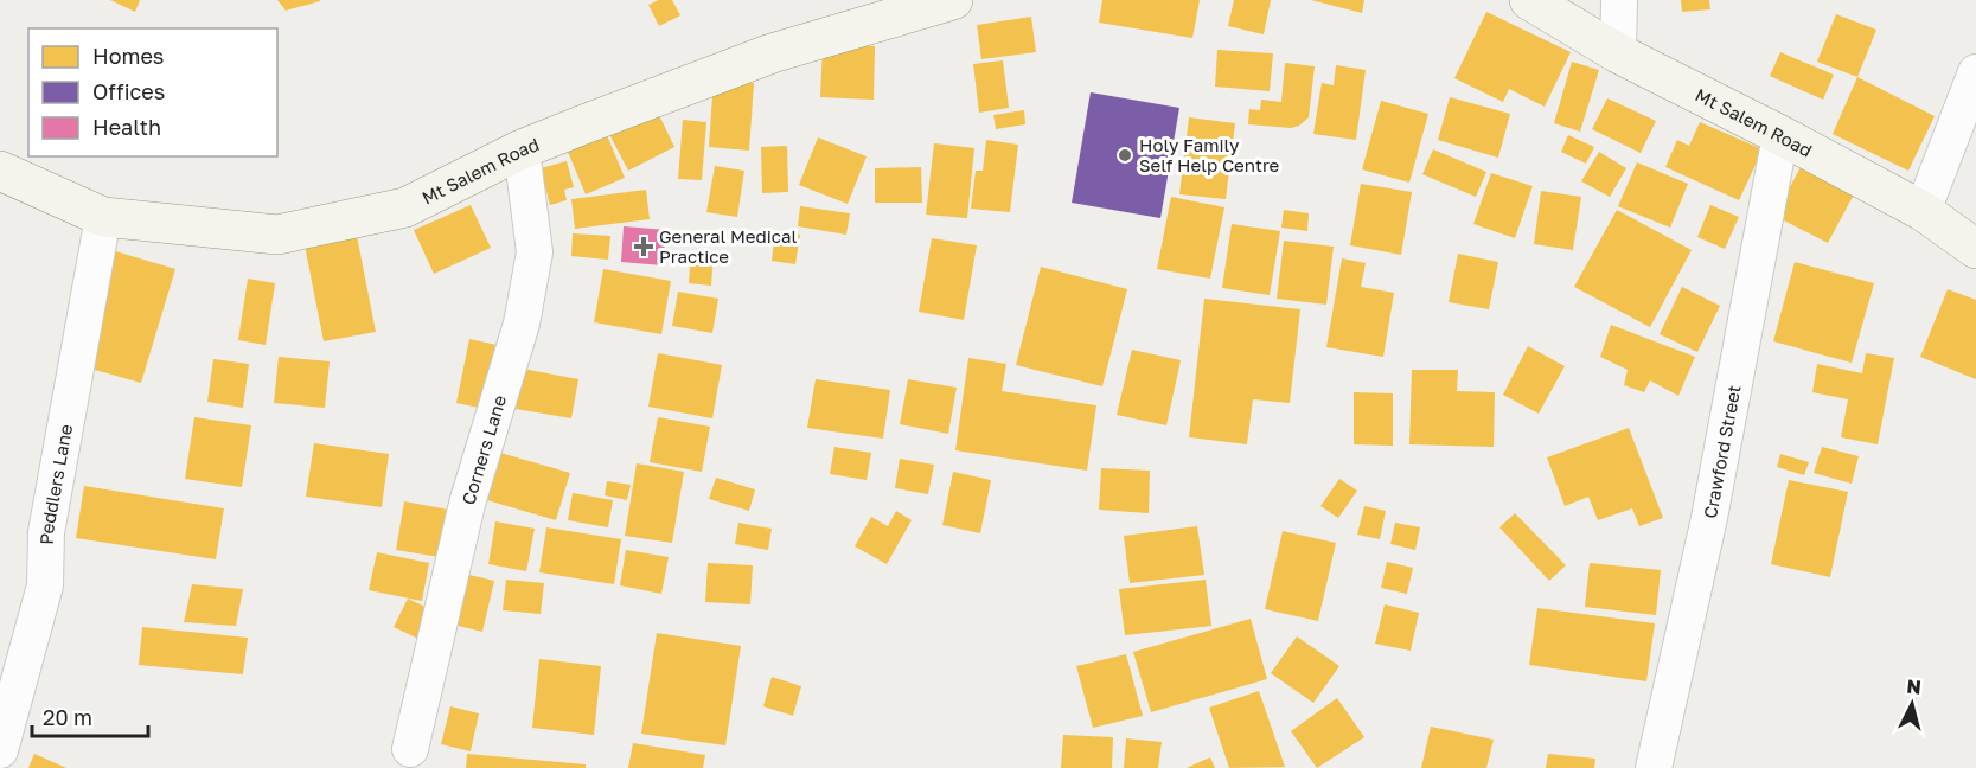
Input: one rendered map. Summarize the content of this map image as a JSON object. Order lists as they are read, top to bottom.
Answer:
{
  "streets": {
    "street": [
      "Mt Salem Road",
      "Corners Lane",
      "Crawford Street",
      "Peddlers Lane"
    ]
  },
  "crossings": [
    ["Mt Salem Road", "Corners Lane"],
    ["Mt Salem Road", "Crawford Street"],
    ["Mt Salem Road", "Peddlers Lane"]
  ],
  "places": {
    "other": ["Holy Family Self Help Centre"],
    "health": ["General Medical Practice"]
  },
  "legend": ["Homes", "Offices", "Health"],
  "scale_bar": "20 m",
  "north": "top"
}
